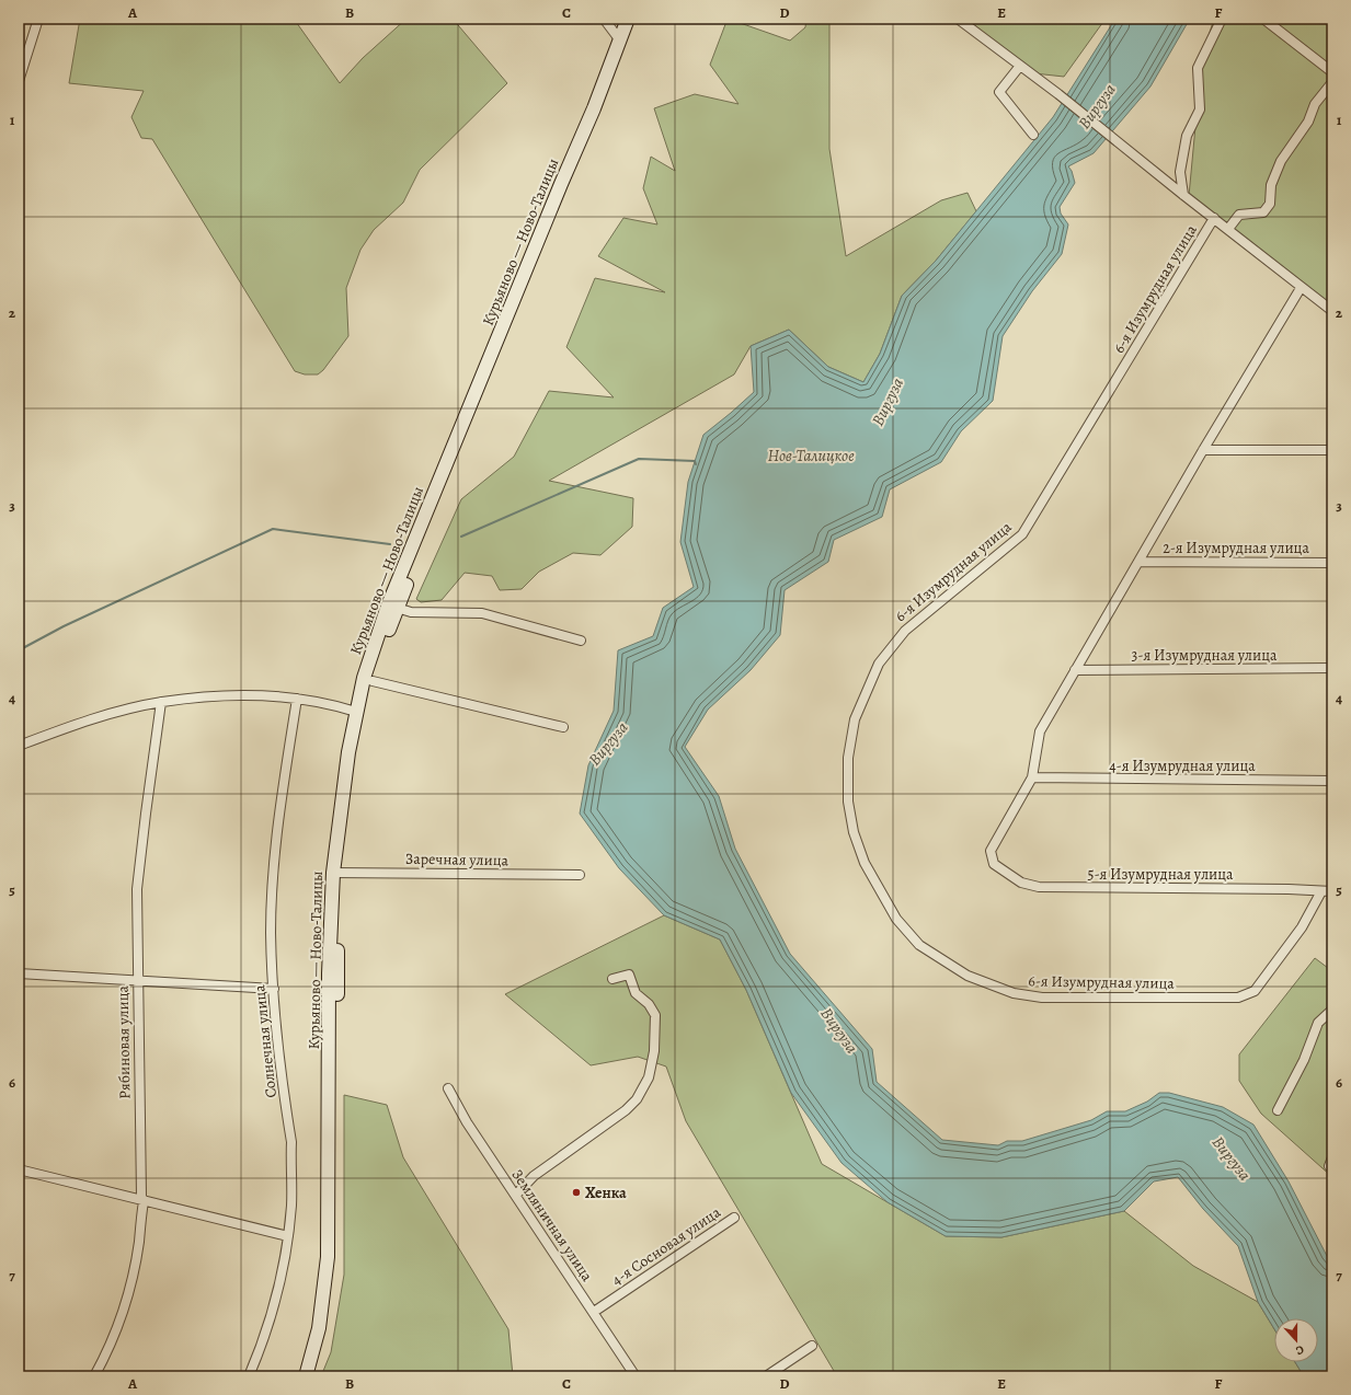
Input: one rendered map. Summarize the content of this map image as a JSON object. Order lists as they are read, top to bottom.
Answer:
{
  "streets": {
    "main road": ["Курьяново — Ново-Талицы"],
    "street": [
      "6-я Изумрудная улица",
      "2-я Изумрудная улица",
      "3-я Изумрудная улица",
      "4-я Изумрудная улица",
      "Заречная улица",
      "5-я Изумрудная улица",
      "Солнечная улица",
      "Рябиновая улица",
      "Земляничная улица",
      "4-я Сосновая улица"
    ]
  },
  "crossings": [
    ["Курьяново — Ново-Талицы", "Заречная улица"],
    ["6-я Изумрудная улица", "5-я Изумрудная улица"],
    ["4-я Изумрудная улица", "5-я Изумрудная улица"],
    ["Земляничная улица", "4-я Сосновая улица"]
  ],
  "water": ["Виргуза", "Нов-Талицкое"],
  "places": ["Хенка"],
  "north": "bottom",
  "grid": {
    "columns": [
      "A",
      "B",
      "C",
      "D",
      "E",
      "F"
    ],
    "rows": [
      "1",
      "2",
      "3",
      "4",
      "5",
      "6",
      "7"
    ]
  }
}
